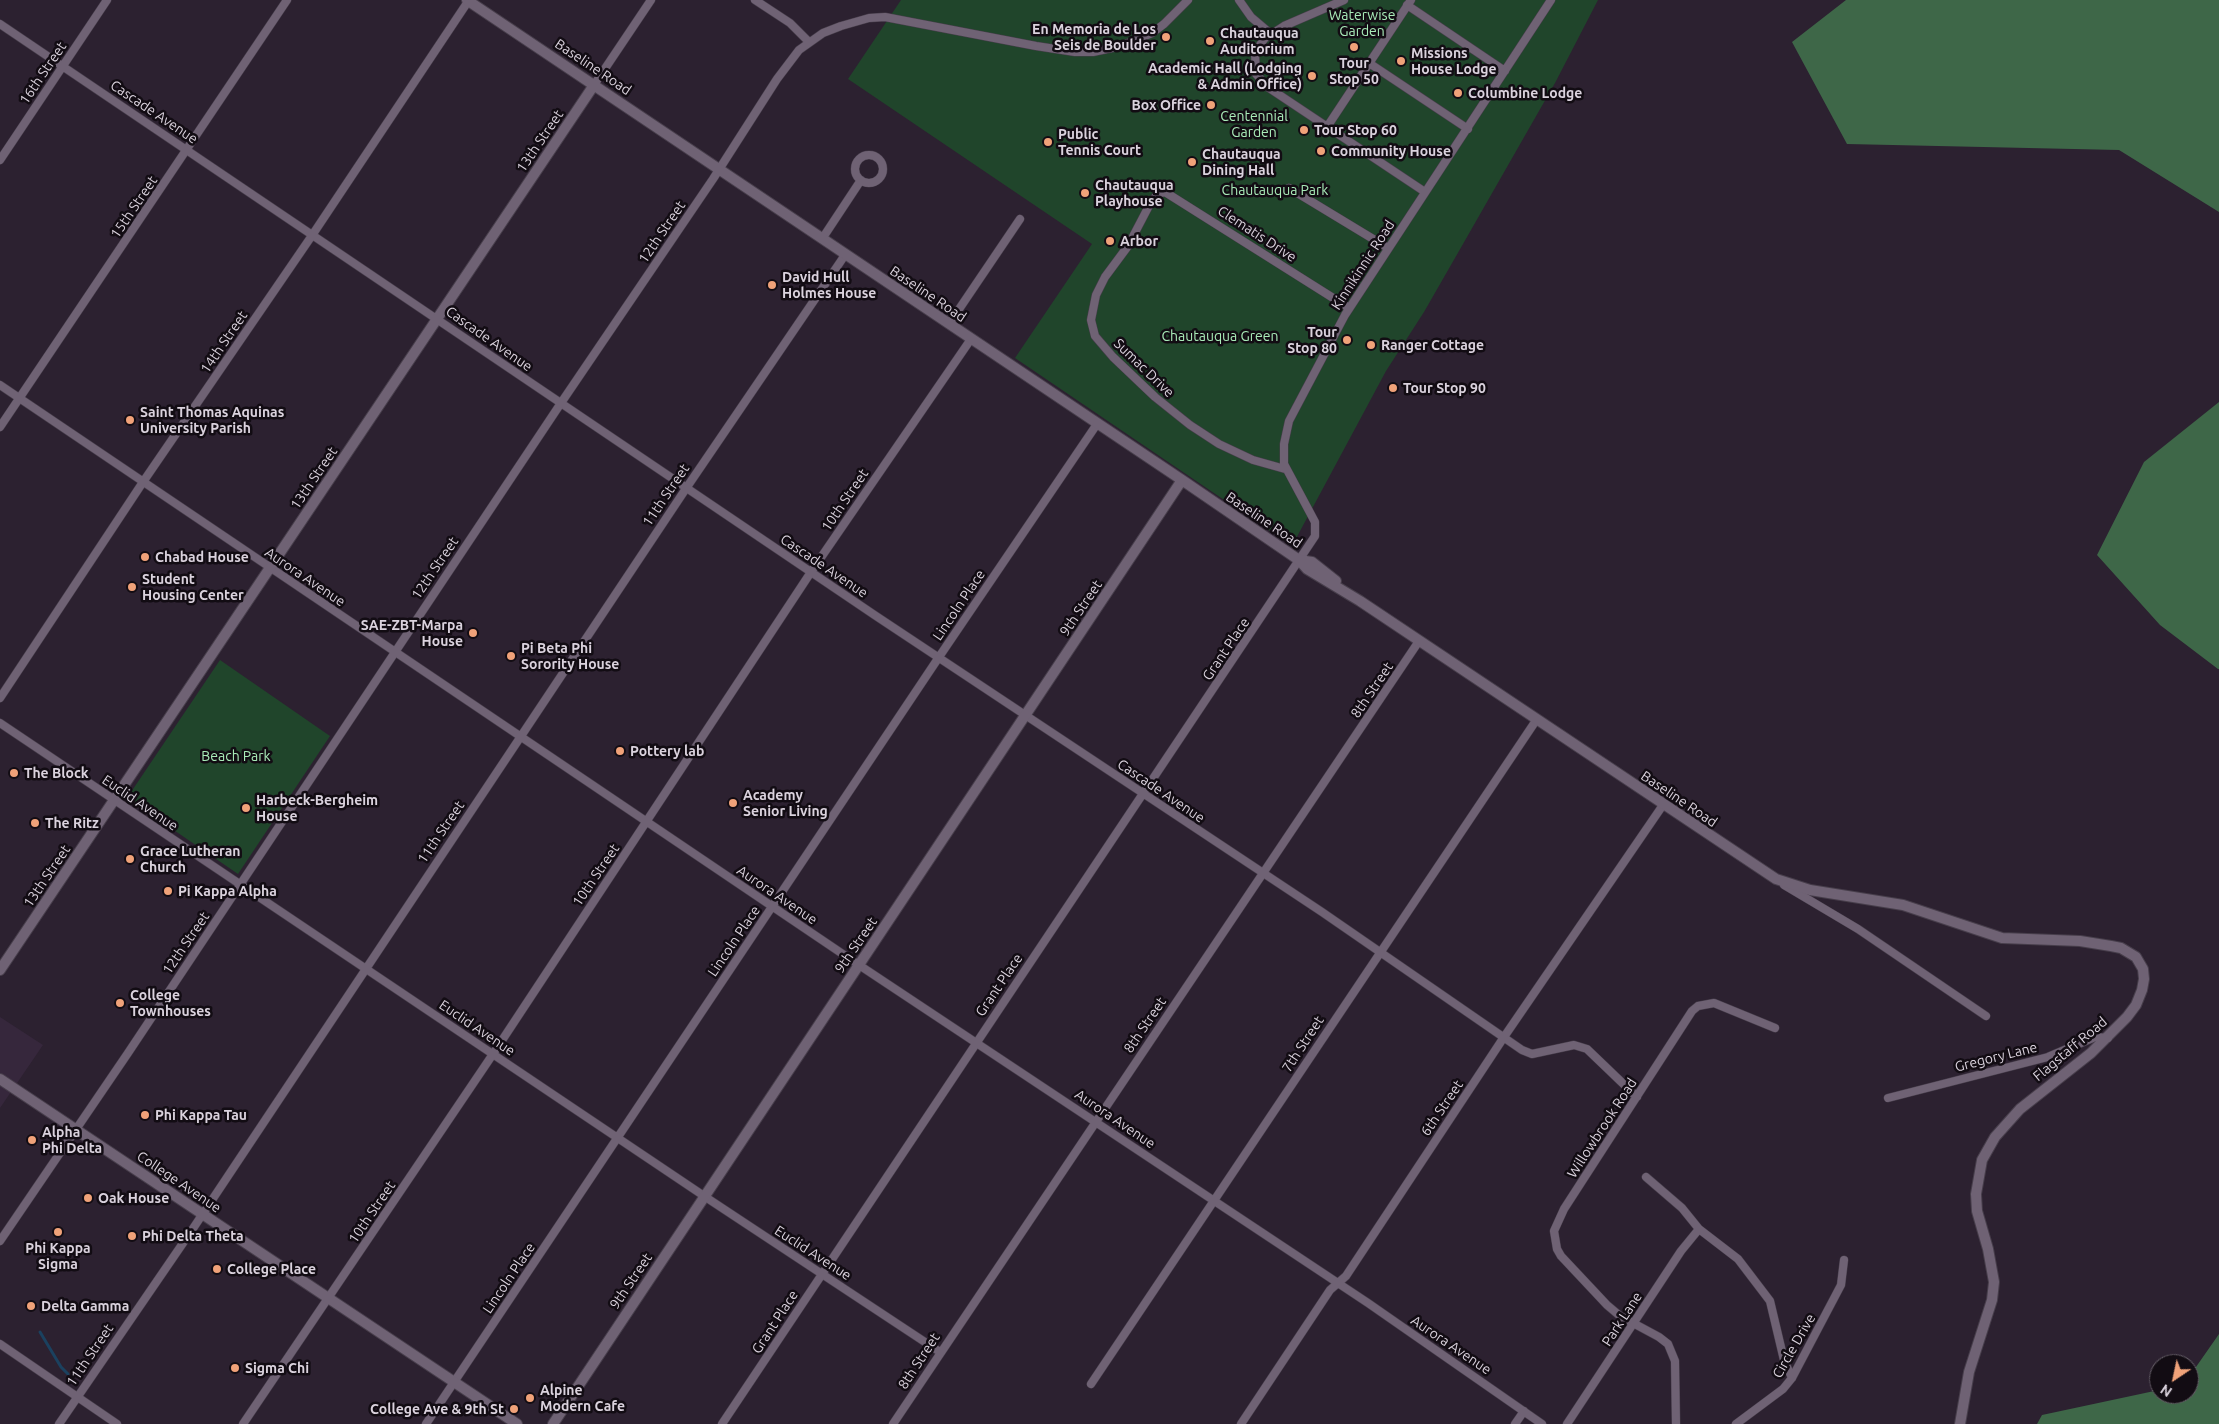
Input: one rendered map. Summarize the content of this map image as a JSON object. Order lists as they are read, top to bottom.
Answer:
{
  "streets": {
    "street": [
      "Baseline Road",
      "16th Street",
      "Cascade Avenue",
      "13th Street",
      "15th Street",
      "12th Street",
      "Clematis Drive",
      "Kinnikinnic Road",
      "14th Street",
      "Sumac Drive",
      "11th Street",
      "10th Street",
      "Aurora Avenue",
      "Lincoln Place",
      "9th Street",
      "Grant Place",
      "8th Street",
      "Euclid Avenue",
      "7th Street",
      "Flagstaff Road",
      "Gregory Lane",
      "6th Street",
      "Willowbrook Road",
      "College Avenue",
      "Park Lane",
      "Circle Drive"
    ]
  },
  "crossings": [
    ["Baseline Road", "13th Street"],
    ["Baseline Road", "12th Street"],
    ["Baseline Road", "Kinnikinnic Road"],
    ["Baseline Road", "14th Street"],
    ["Baseline Road", "11th Street"],
    ["Baseline Road", "10th Street"],
    ["Baseline Road", "Lincoln Place"],
    ["Baseline Road", "9th Street"],
    ["Baseline Road", "Grant Place"],
    ["Baseline Road", "8th Street"],
    ["Baseline Road", "7th Street"],
    ["Baseline Road", "Flagstaff Road"],
    ["Baseline Road", "6th Street"],
    ["16th Street", "Cascade Avenue"],
    ["Cascade Avenue", "13th Street"],
    ["Cascade Avenue", "15th Street"],
    ["Cascade Avenue", "12th Street"],
    ["Cascade Avenue", "14th Street"],
    ["Cascade Avenue", "11th Street"],
    ["Cascade Avenue", "10th Street"],
    ["Cascade Avenue", "Lincoln Place"],
    ["Cascade Avenue", "9th Street"],
    ["Cascade Avenue", "Grant Place"],
    ["Cascade Avenue", "8th Street"],
    ["Cascade Avenue", "7th Street"],
    ["Cascade Avenue", "6th Street"],
    ["Cascade Avenue", "Willowbrook Road"],
    ["13th Street", "Aurora Avenue"],
    ["13th Street", "Euclid Avenue"],
    ["15th Street", "Aurora Avenue"],
    ["12th Street", "Aurora Avenue"],
    ["12th Street", "Euclid Avenue"],
    ["12th Street", "College Avenue"],
    ["Clematis Drive", "Kinnikinnic Road"],
    ["Clematis Drive", "Sumac Drive"],
    ["Kinnikinnic Road", "Sumac Drive"],
    ["Kinnikinnic Road", "Grant Place"],
    ["14th Street", "Aurora Avenue"],
    ["11th Street", "Aurora Avenue"],
    ["11th Street", "Euclid Avenue"],
    ["11th Street", "College Avenue"],
    ["10th Street", "Aurora Avenue"],
    ["10th Street", "Euclid Avenue"],
    ["10th Street", "College Avenue"],
    ["Aurora Avenue", "Lincoln Place"],
    ["Aurora Avenue", "9th Street"],
    ["Aurora Avenue", "Grant Place"],
    ["Aurora Avenue", "8th Street"],
    ["Aurora Avenue", "7th Street"],
    ["Aurora Avenue", "6th Street"],
    ["Lincoln Place", "Euclid Avenue"],
    ["Lincoln Place", "College Avenue"],
    ["9th Street", "Euclid Avenue"],
    ["Grant Place", "Euclid Avenue"],
    ["8th Street", "Euclid Avenue"],
    ["Flagstaff Road", "Gregory Lane"],
    ["Willowbrook Road", "Park Lane"]
  ],
  "parks": [
    "Waterwise Garden",
    "Centennial Garden",
    "Chautauqua Park",
    "Chautauqua Green",
    "Beach Park"
  ],
  "places": [
    "En Memoria de Los Seis de Boulder",
    "Chautauqua Auditorium",
    "Tour Stop 50",
    "Missions House Lodge",
    "Academic Hall (Lodging & Admin Office)",
    "Columbine Lodge",
    "Box Office",
    "Tour Stop 60",
    "Public Tennis Court",
    "Community House",
    "Chautauqua Dining Hall",
    "Chautauqua Playhouse",
    "Arbor",
    "David Hull Holmes House",
    "Tour Stop 80",
    "Ranger Cottage",
    "Tour Stop 90",
    "Saint Thomas Aquinas University Parish",
    "Chabad House",
    "Student Housing Center",
    "SAE-ZBT-Marpa House",
    "Pi Beta Phi Sorority House",
    "Pottery lab",
    "The Block",
    "Academy Senior Living",
    "Harbeck-Bergheim House",
    "The Ritz",
    "Grace Lutheran Church",
    "Pi Kappa Alpha",
    "College Townhouses",
    "Phi Kappa Tau",
    "Alpha Phi Delta",
    "Oak House",
    "Phi Kappa Sigma",
    "Phi Delta Theta",
    "College Place",
    "Delta Gamma",
    "Sigma Chi",
    "Alpine Modern Cafe",
    "College Ave & 9th St"
  ],
  "north": "bottom left"
}
